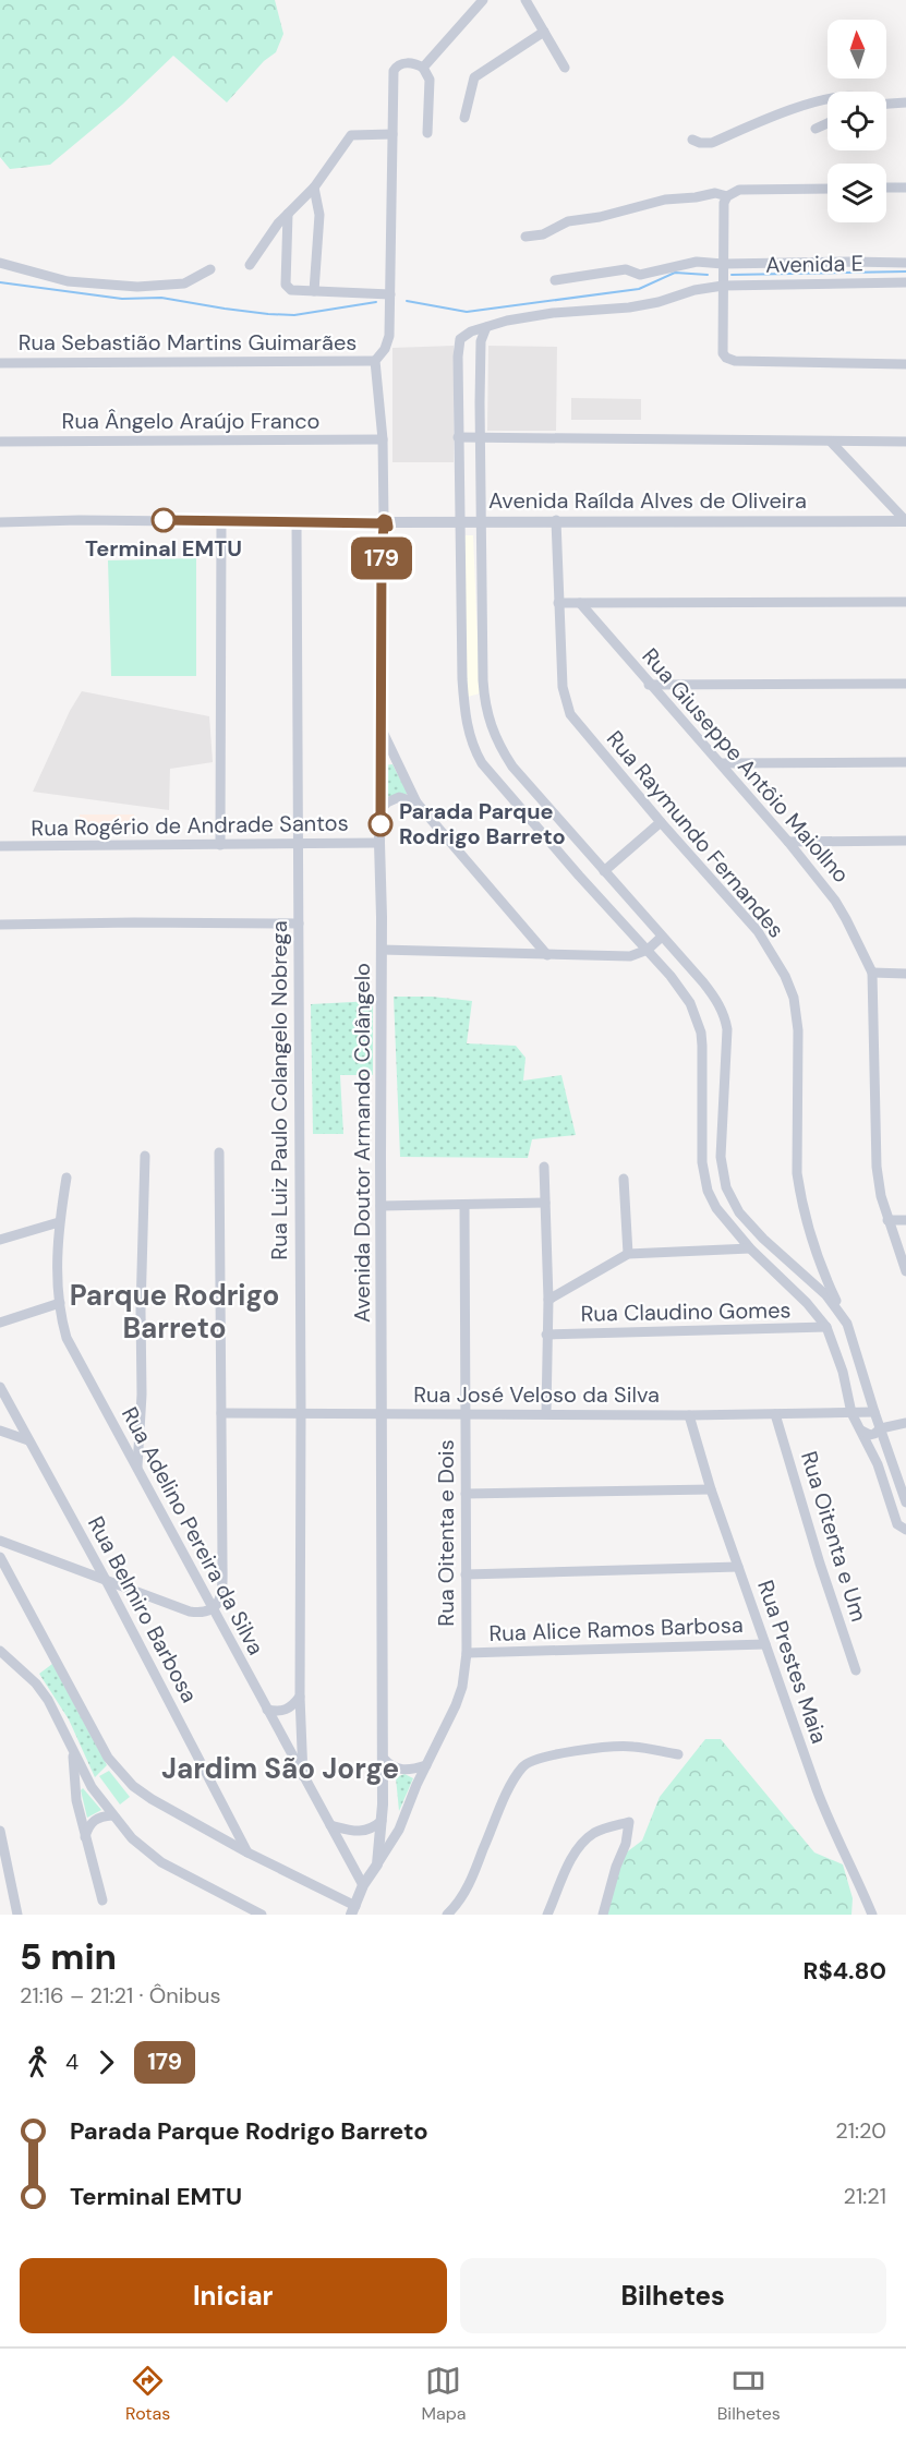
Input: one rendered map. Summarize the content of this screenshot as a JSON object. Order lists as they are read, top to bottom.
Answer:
{
  "streets": {
    "street": [
      "Avenida E",
      "Rua Sebastião Martins Guimarães",
      "Rua Ângelo Araújo Franco",
      "Avenida Raílda Alves de Oliveira",
      "Rua Giuseppe Antôio Maiollno",
      "Rua Rogério de Andrade Santos",
      "Rua Raymundo Fernandes",
      "Rua Luiz Paulo Colangelo Nobrega",
      "Avenida Doutor Armando Colângelo",
      "Rua Claudino Gomes",
      "Rua José Veloso da Silva",
      "Rua Adelino Pereira da Silva",
      "Rua Oitenta e Dois",
      "Rua Oitenta e Um",
      "Rua Belmiro Barbosa",
      "Rua Alice Ramos Barbosa",
      "Rua Prestes Maia"
    ]
  },
  "crossings": [
    ["Rua Sebastião Martins Guimarães", "Avenida Doutor Armando Colângelo"],
    ["Rua Ângelo Araújo Franco", "Avenida Doutor Armando Colângelo"],
    ["Avenida Raílda Alves de Oliveira", "Rua Raymundo Fernandes"],
    ["Avenida Raílda Alves de Oliveira", "Rua Luiz Paulo Colangelo Nobrega"],
    ["Avenida Raílda Alves de Oliveira", "Avenida Doutor Armando Colângelo"],
    ["Rua Rogério de Andrade Santos", "Rua Luiz Paulo Colangelo Nobrega"],
    ["Rua Rogério de Andrade Santos", "Avenida Doutor Armando Colângelo"],
    ["Rua Luiz Paulo Colangelo Nobrega", "Rua José Veloso da Silva"],
    ["Rua Luiz Paulo Colangelo Nobrega", "Rua Adelino Pereira da Silva"],
    ["Avenida Doutor Armando Colângelo", "Rua José Veloso da Silva"],
    ["Avenida Doutor Armando Colângelo", "Rua Oitenta e Dois"],
    ["Rua José Veloso da Silva", "Rua Oitenta e Dois"],
    ["Rua José Veloso da Silva", "Rua Oitenta e Um"],
    ["Rua José Veloso da Silva", "Rua Prestes Maia"],
    ["Rua Oitenta e Dois", "Rua Alice Ramos Barbosa"],
    ["Rua Alice Ramos Barbosa", "Rua Prestes Maia"]
  ],
  "districts": ["Parque Rodrigo Barreto", "Jardim São Jorge"],
  "places": ["Terminal EMTU", "Parada Parque Rodrigo Barreto"],
  "lines": ["bus line 179"],
  "north": "top",
  "page": {
    "on_map": "179",
    "heading": ["5 min", "21:16 – 21:21 · Ônibus", "R$4.80"],
    "legs": ["4", "179"],
    "list": [
      {
        "name": "Parada Parque Rodrigo Barreto",
        "value": "21:20"
      },
      {
        "name": "Terminal EMTU",
        "value": "21:21"
      }
    ],
    "buttons": ["Iniciar", "Bilhetes"],
    "tabs": ["Rotas", "Mapa", "Bilhetes"]
  }
}
